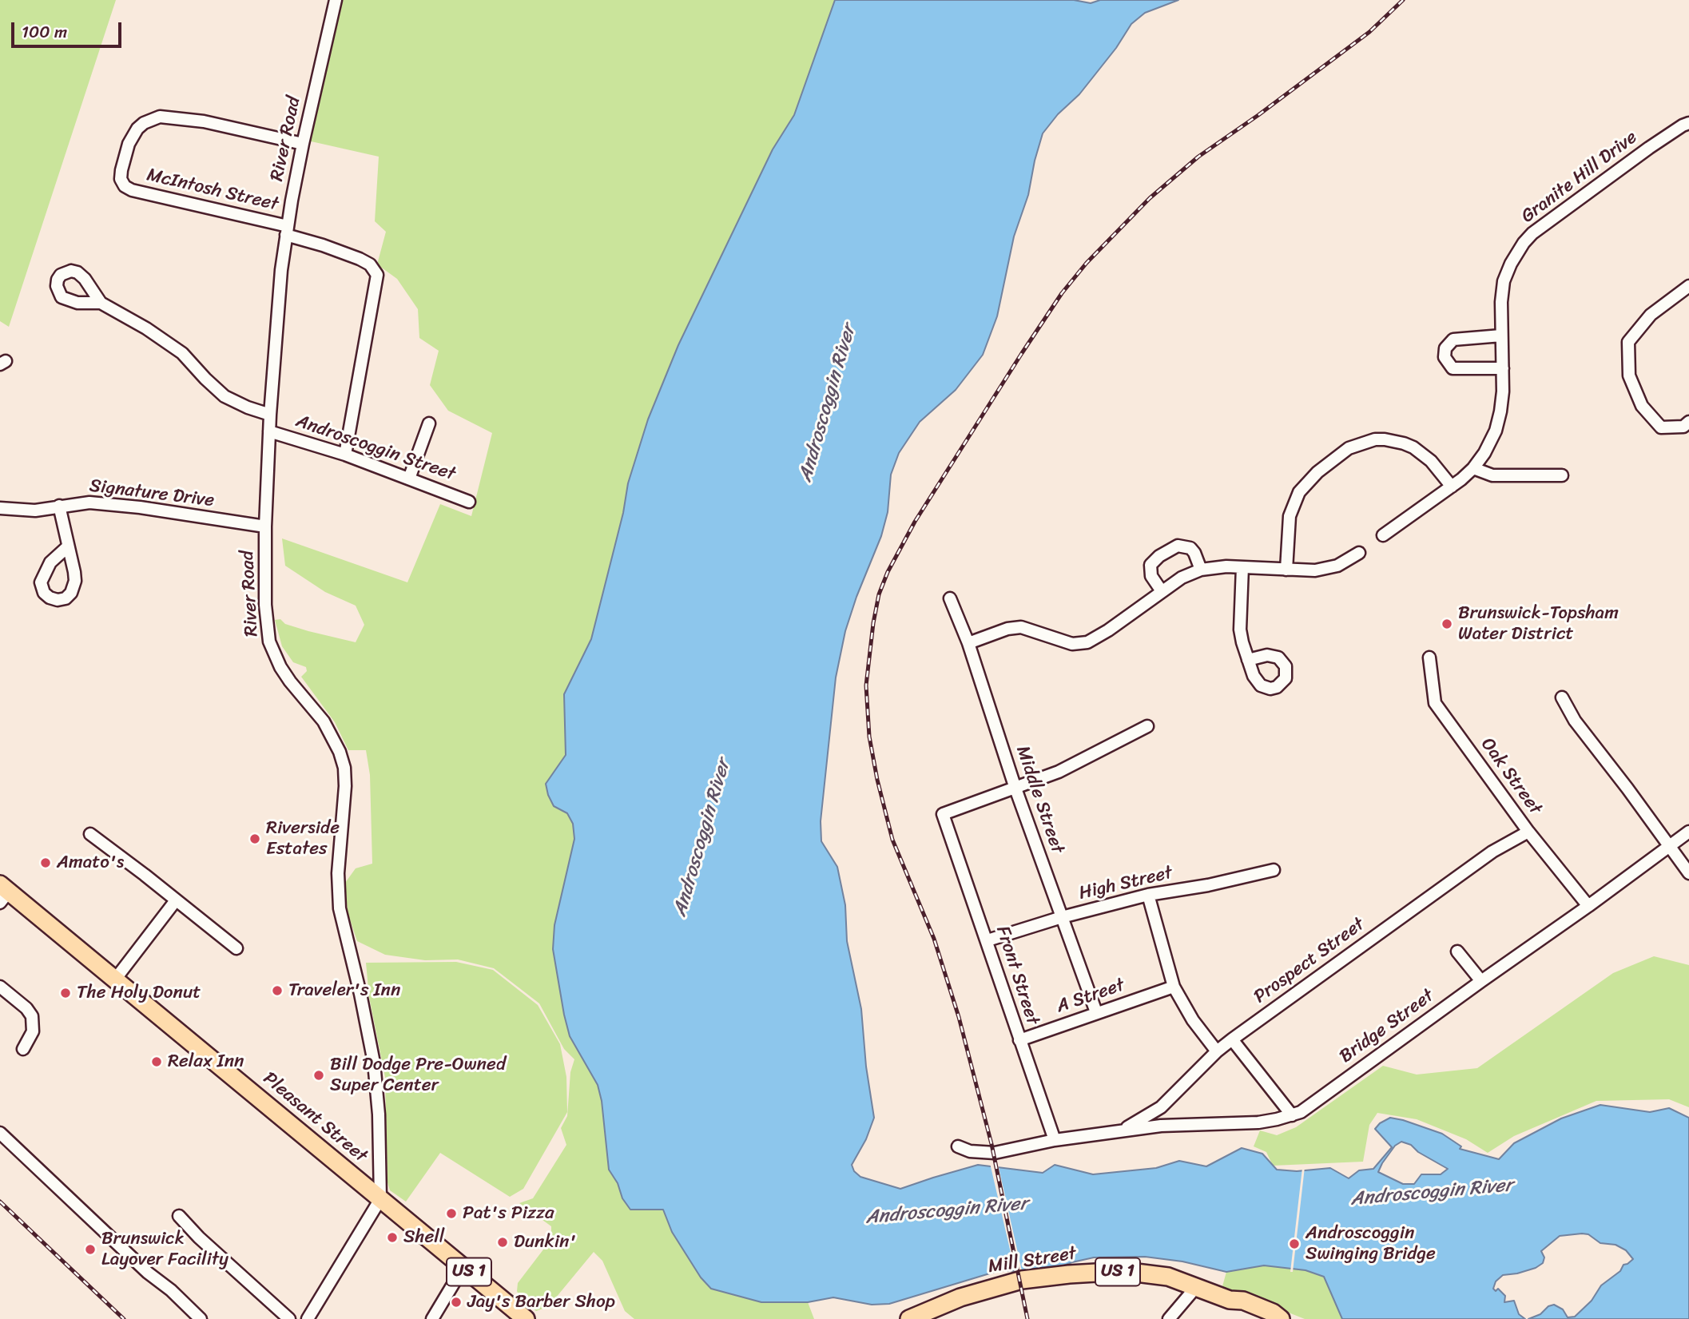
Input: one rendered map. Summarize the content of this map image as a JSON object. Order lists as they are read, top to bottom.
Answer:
{
  "streets": {
    "highway": ["Pleasant Street", "Mill Street", "US 1"],
    "street": [
      "River Road",
      "Granite Hill Drive",
      "McIntosh Street",
      "Androscoggin Street",
      "Signature Drive",
      "Oak Street",
      "Middle Street",
      "High Street",
      "Prospect Street",
      "Front Street",
      "A Street",
      "Bridge Street"
    ]
  },
  "crossings": [
    ["River Road", "McIntosh Street"],
    ["River Road", "Androscoggin Street"],
    ["River Road", "Signature Drive"],
    ["River Road", "Pleasant Street"],
    ["McIntosh Street", "Androscoggin Street"],
    ["Oak Street", "Prospect Street"],
    ["Oak Street", "Bridge Street"],
    ["Middle Street", "High Street"],
    ["Middle Street", "Front Street"],
    ["Middle Street", "A Street"],
    ["High Street", "Front Street"],
    ["Prospect Street", "Bridge Street"],
    ["Front Street", "A Street"],
    ["Front Street", "Bridge Street"]
  ],
  "water": ["Androscoggin River"],
  "places": [
    "Brunswick-Topsham Water District",
    "Riverside Estates",
    "Amato's",
    "Traveler's Inn",
    "The Holy Donut",
    "Relax Inn",
    "Bill Dodge Pre-Owned Super Center",
    "Pat's Pizza",
    "Shell",
    "Dunkin'",
    "Androscoggin Swinging Bridge",
    "Brunswick Layover Facility",
    "Jay's Barber Shop"
  ],
  "scale_bar": "100 m"
}
